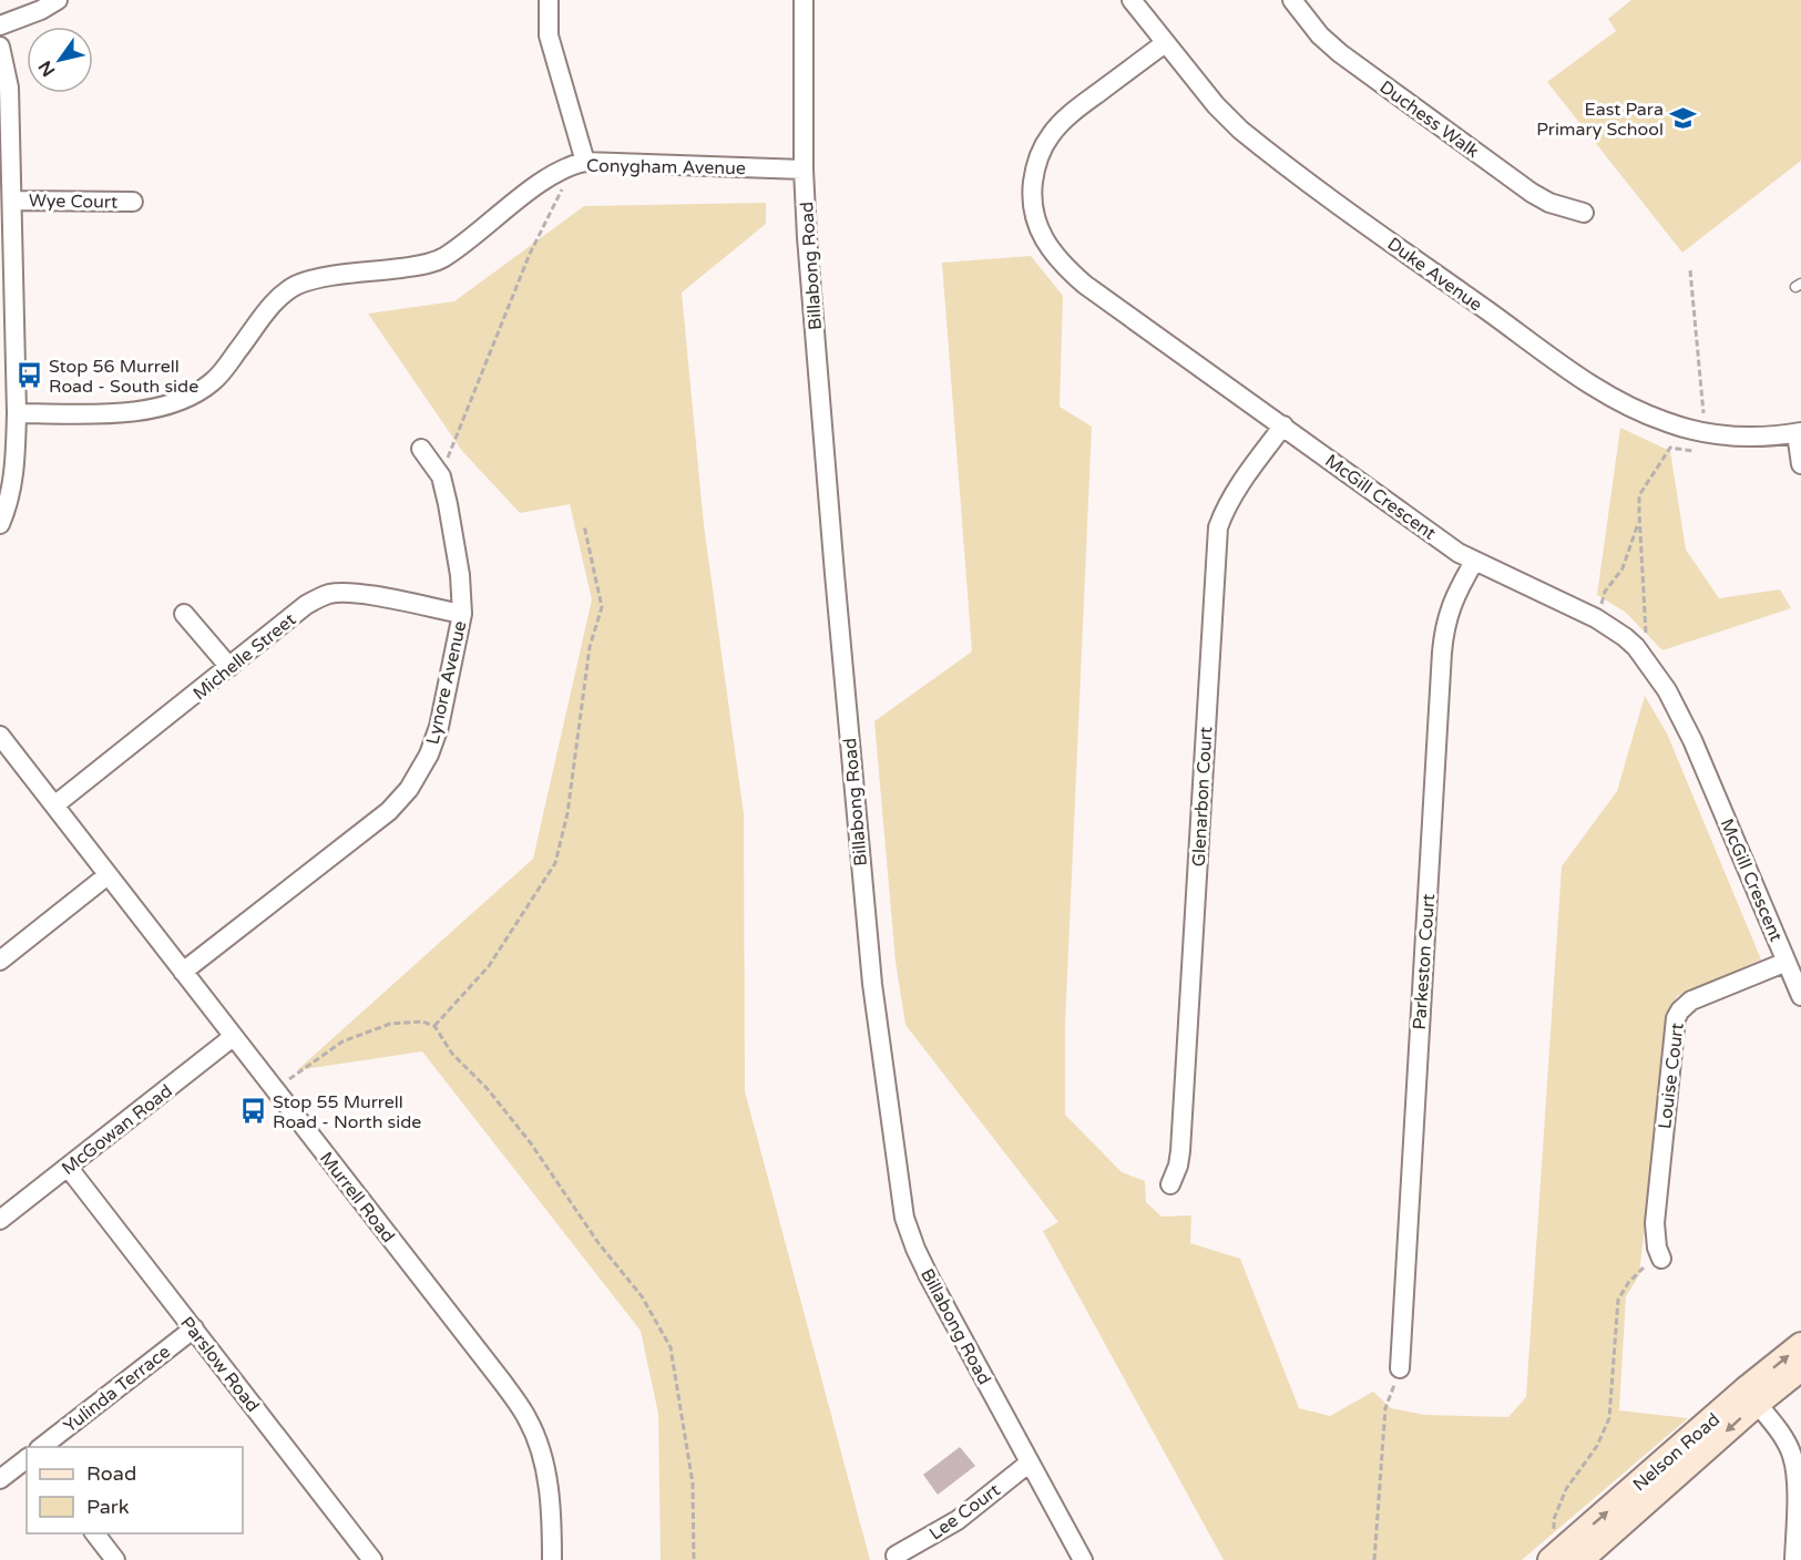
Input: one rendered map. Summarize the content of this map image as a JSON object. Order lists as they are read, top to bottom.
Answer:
{
  "streets": {
    "main road": ["Nelson Road"],
    "street": [
      "Duchess Walk",
      "Conygham Avenue",
      "Wye Court",
      "Billabong Road",
      "Duke Avenue",
      "McGill Crescent",
      "Michelle Street",
      "Lynore Avenue",
      "Glenarbon Court",
      "Parkeston Court",
      "Louise Court",
      "McGowan Road",
      "Murrell Road",
      "Parslow Road",
      "Yulinda Terrace",
      "Lee Court"
    ]
  },
  "crossings": [
    ["Conygham Avenue", "Billabong Road"],
    ["Billabong Road", "Lee Court"],
    ["Duke Avenue", "McGill Crescent"],
    ["McGill Crescent", "Glenarbon Court"],
    ["McGill Crescent", "Parkeston Court"],
    ["McGill Crescent", "Louise Court"],
    ["Michelle Street", "Lynore Avenue"],
    ["Michelle Street", "Murrell Road"],
    ["Lynore Avenue", "Murrell Road"],
    ["McGowan Road", "Murrell Road"],
    ["McGowan Road", "Parslow Road"],
    ["Parslow Road", "Yulinda Terrace"]
  ],
  "places": {
    "school or university": ["East Para Primary School"],
    "bus stop": ["Stop 56 Murrell Road - South side", "Stop 55 Murrell Road - North side"]
  },
  "legend": ["Road", "Park"],
  "north": "bottom left"
}
